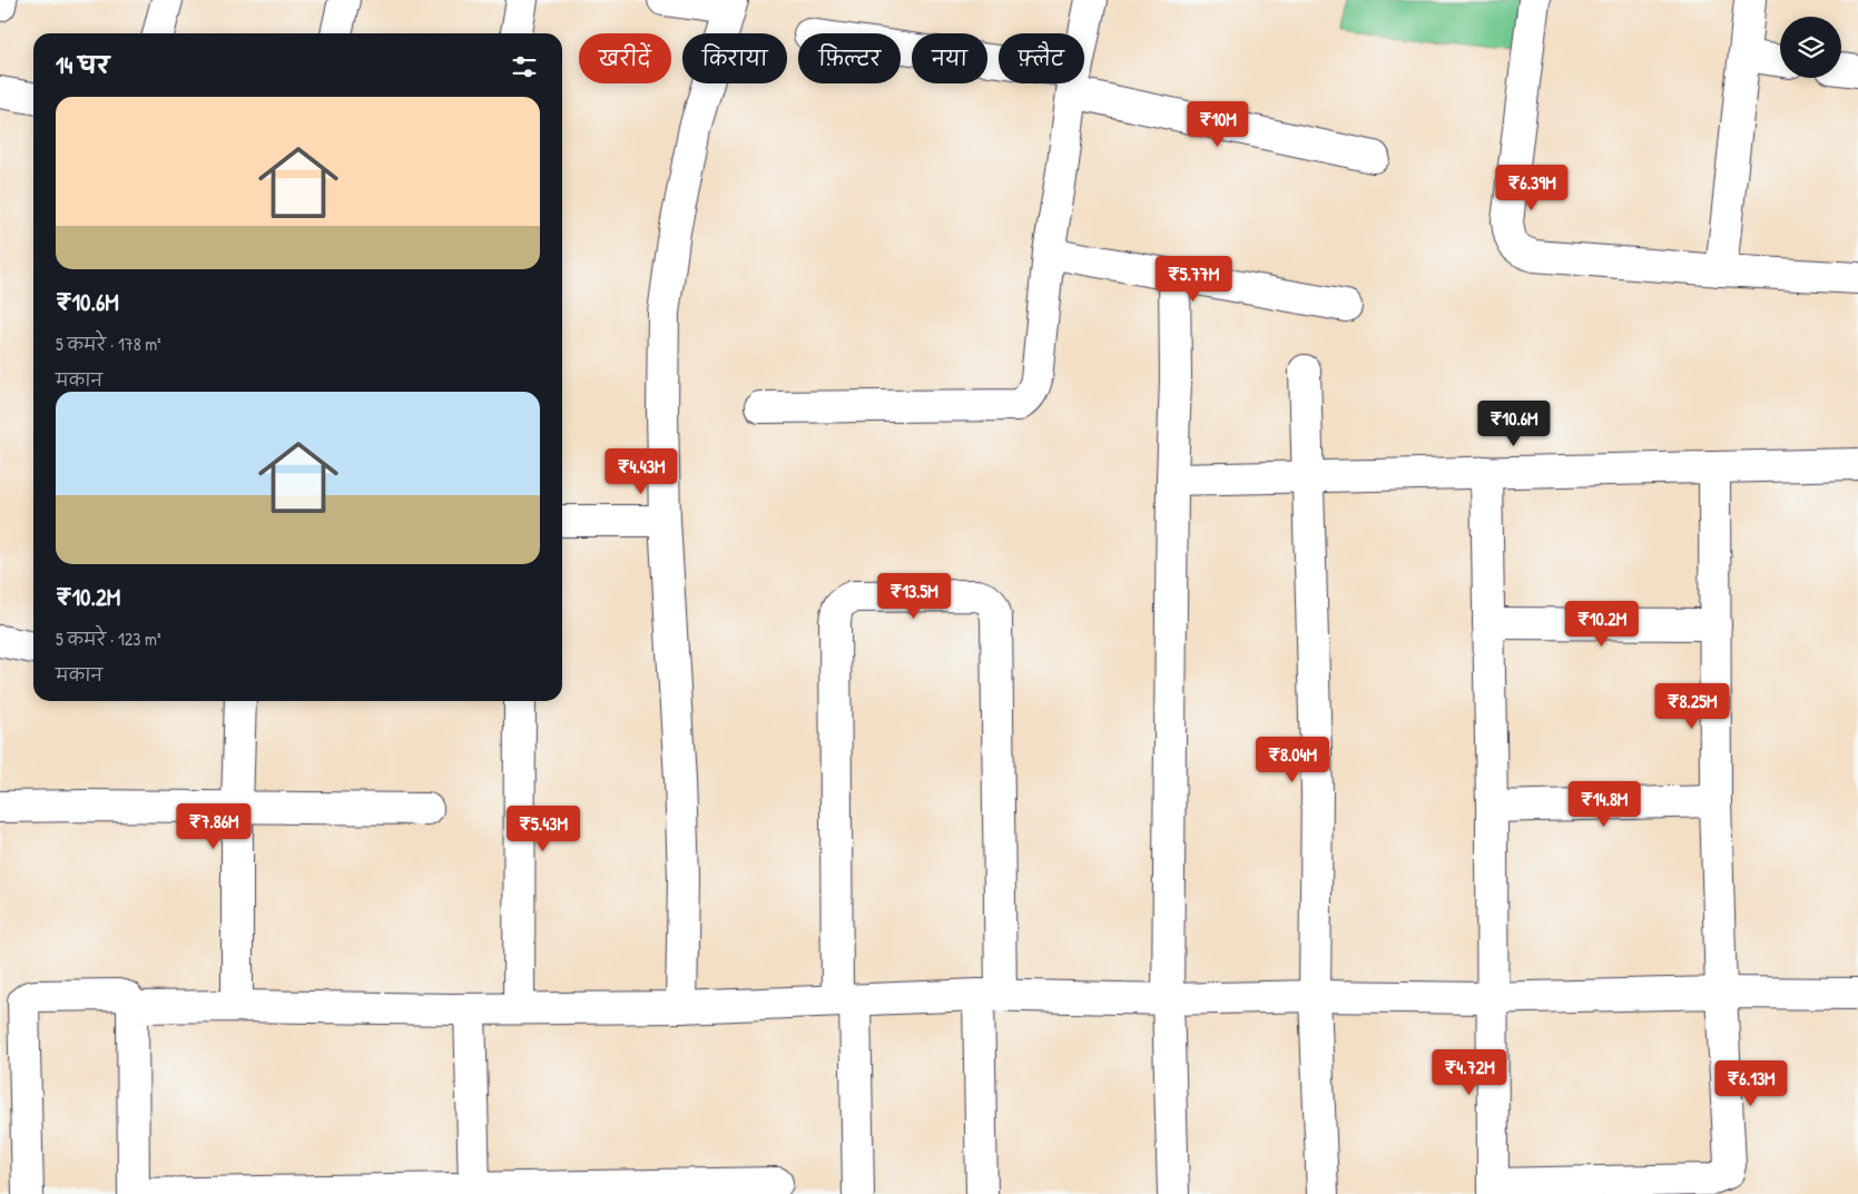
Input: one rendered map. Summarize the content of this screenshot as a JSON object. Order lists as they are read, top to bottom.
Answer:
{
  "page": {
    "chip": [
      "खरीदें",
      "किराया",
      "फ़िल्टर",
      "नया",
      "फ़्लैट"
    ],
    "heading": "14 घर",
    "list": [
      {
        "name": "₹10.6M",
        "note": "5 कमरे · 178 m² · मकान"
      },
      {
        "name": "₹10.2M",
        "note": "5 कमरे · 123 m² · मकान"
      }
    ],
    "price": [
      "₹10M",
      "₹6.39M",
      "₹5.77M",
      "₹10.6M",
      "₹4.43M",
      "₹13.5M",
      "₹10.2M",
      "₹8.25M",
      "₹8.04M",
      "₹14.8M",
      "₹7.86M",
      "₹5.43M",
      "₹4.72M",
      "₹6.13M"
    ]
  }
}
